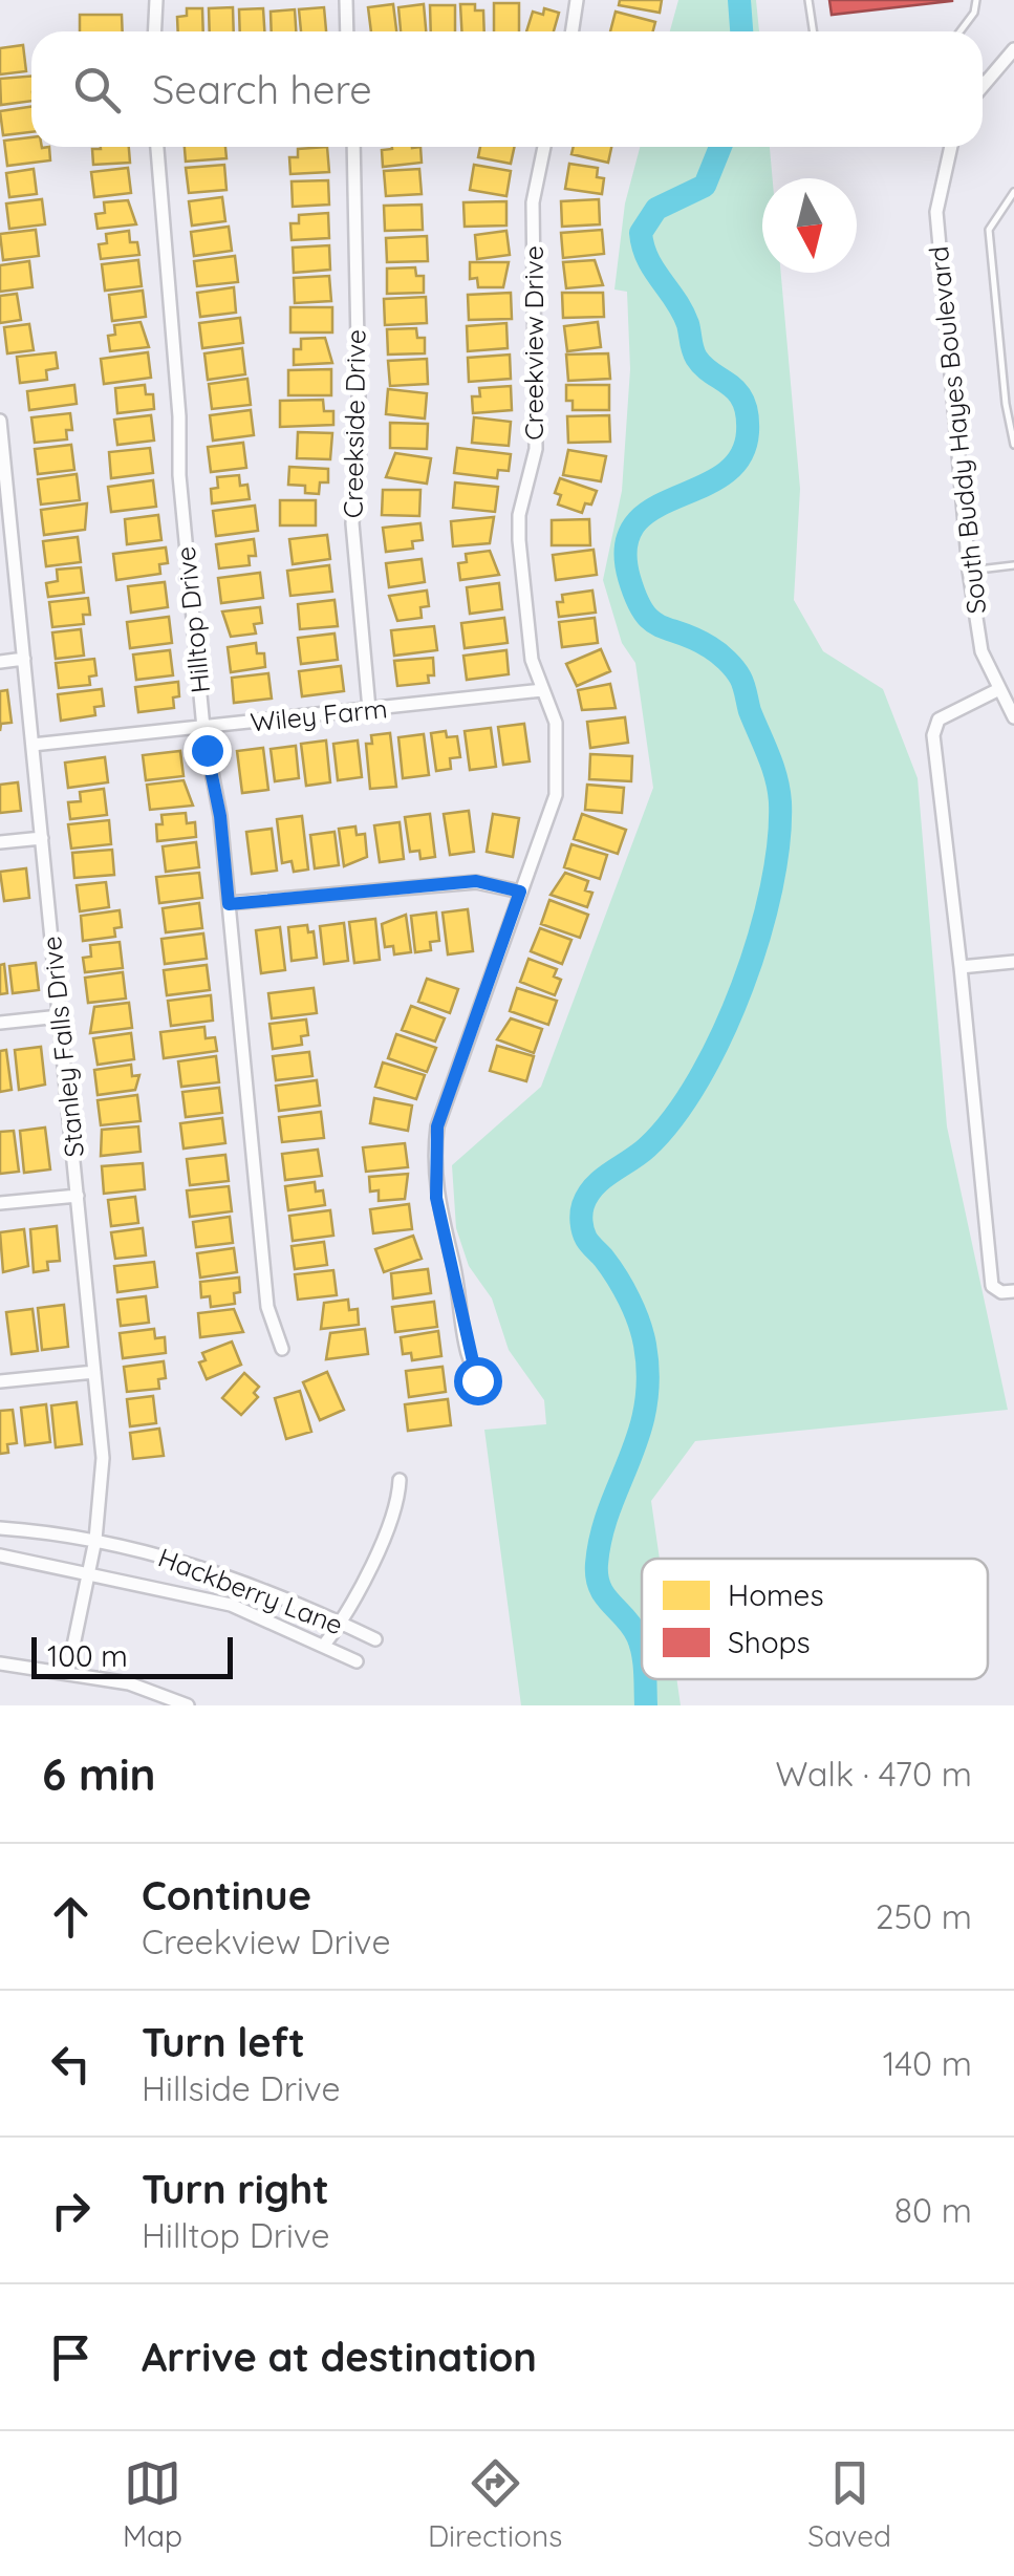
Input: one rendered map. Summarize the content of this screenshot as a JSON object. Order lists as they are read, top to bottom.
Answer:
{
  "streets": {
    "street": [
      "Creekview Drive",
      "Creekside Drive",
      "South Buddy Hayes Boulevard",
      "Hilltop Drive",
      "Wiley Farm",
      "Stanley Falls Drive",
      "Hackberry Lane"
    ]
  },
  "crossings": [
    ["Creekview Drive", "Wiley Farm"],
    ["Creekside Drive", "Wiley Farm"],
    ["Hilltop Drive", "Wiley Farm"],
    ["Wiley Farm", "Stanley Falls Drive"],
    ["Stanley Falls Drive", "Hackberry Lane"]
  ],
  "legend": ["Homes", "Shops"],
  "scale_bar": "100 m",
  "north": "bottom",
  "page": {
    "search": "Search here",
    "scale": "100 m",
    "heading": ["6 min", "Walk · 470 m"],
    "list": [
      ["Continue", "Creekview Drive", "250 m"],
      ["Turn left", "Hillside Drive", "140 m"],
      ["Turn right", "Hilltop Drive", "80 m"],
      "Arrive at destination"
    ],
    "nav": ["Map", "Directions", "Saved"]
  }
}
